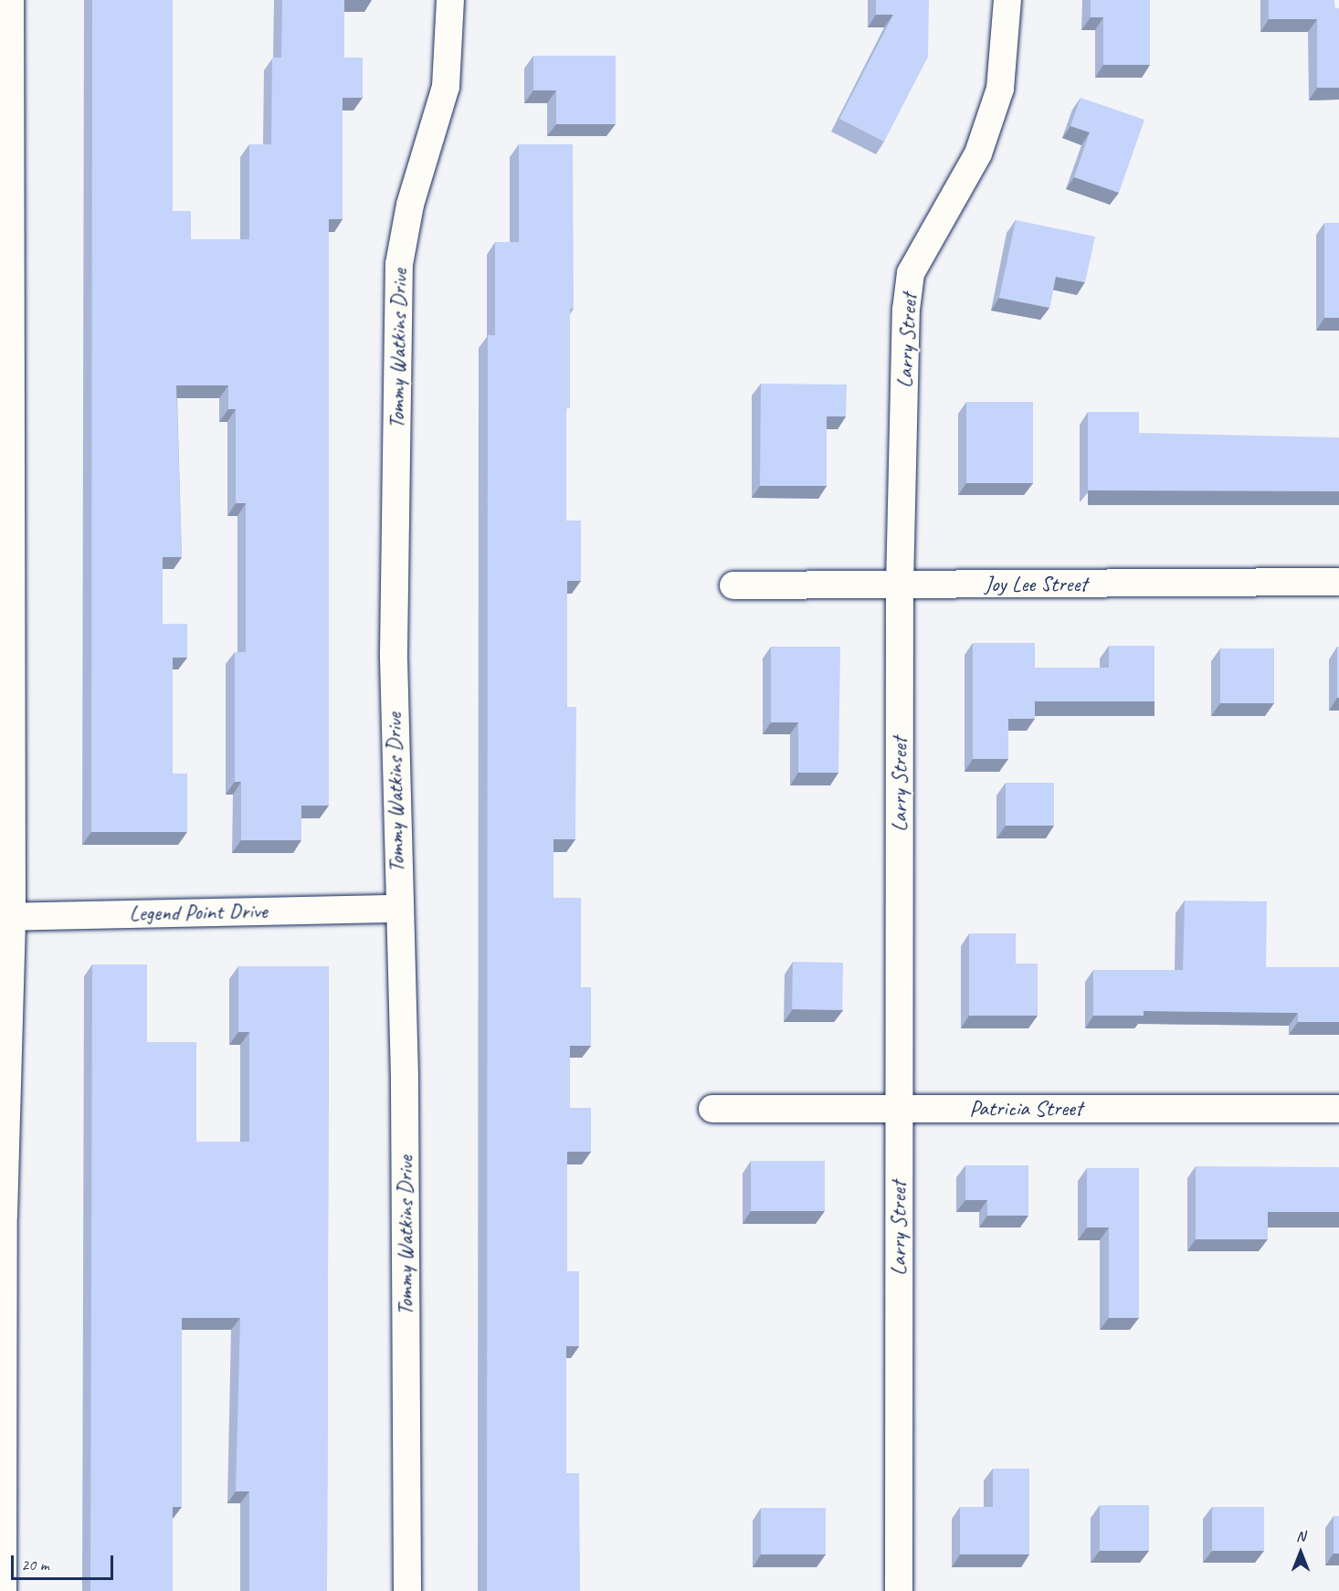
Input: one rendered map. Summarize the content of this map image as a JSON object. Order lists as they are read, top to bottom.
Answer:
{
  "streets": {
    "street": [
      "Larry Street",
      "Tommy Watkins Drive",
      "Joy Lee Street",
      "Legend Point Drive",
      "Patricia Street"
    ]
  },
  "crossings": [
    ["Larry Street", "Joy Lee Street"],
    ["Larry Street", "Patricia Street"],
    ["Tommy Watkins Drive", "Legend Point Drive"]
  ],
  "scale_bar": "20 m",
  "north": "top"
}
